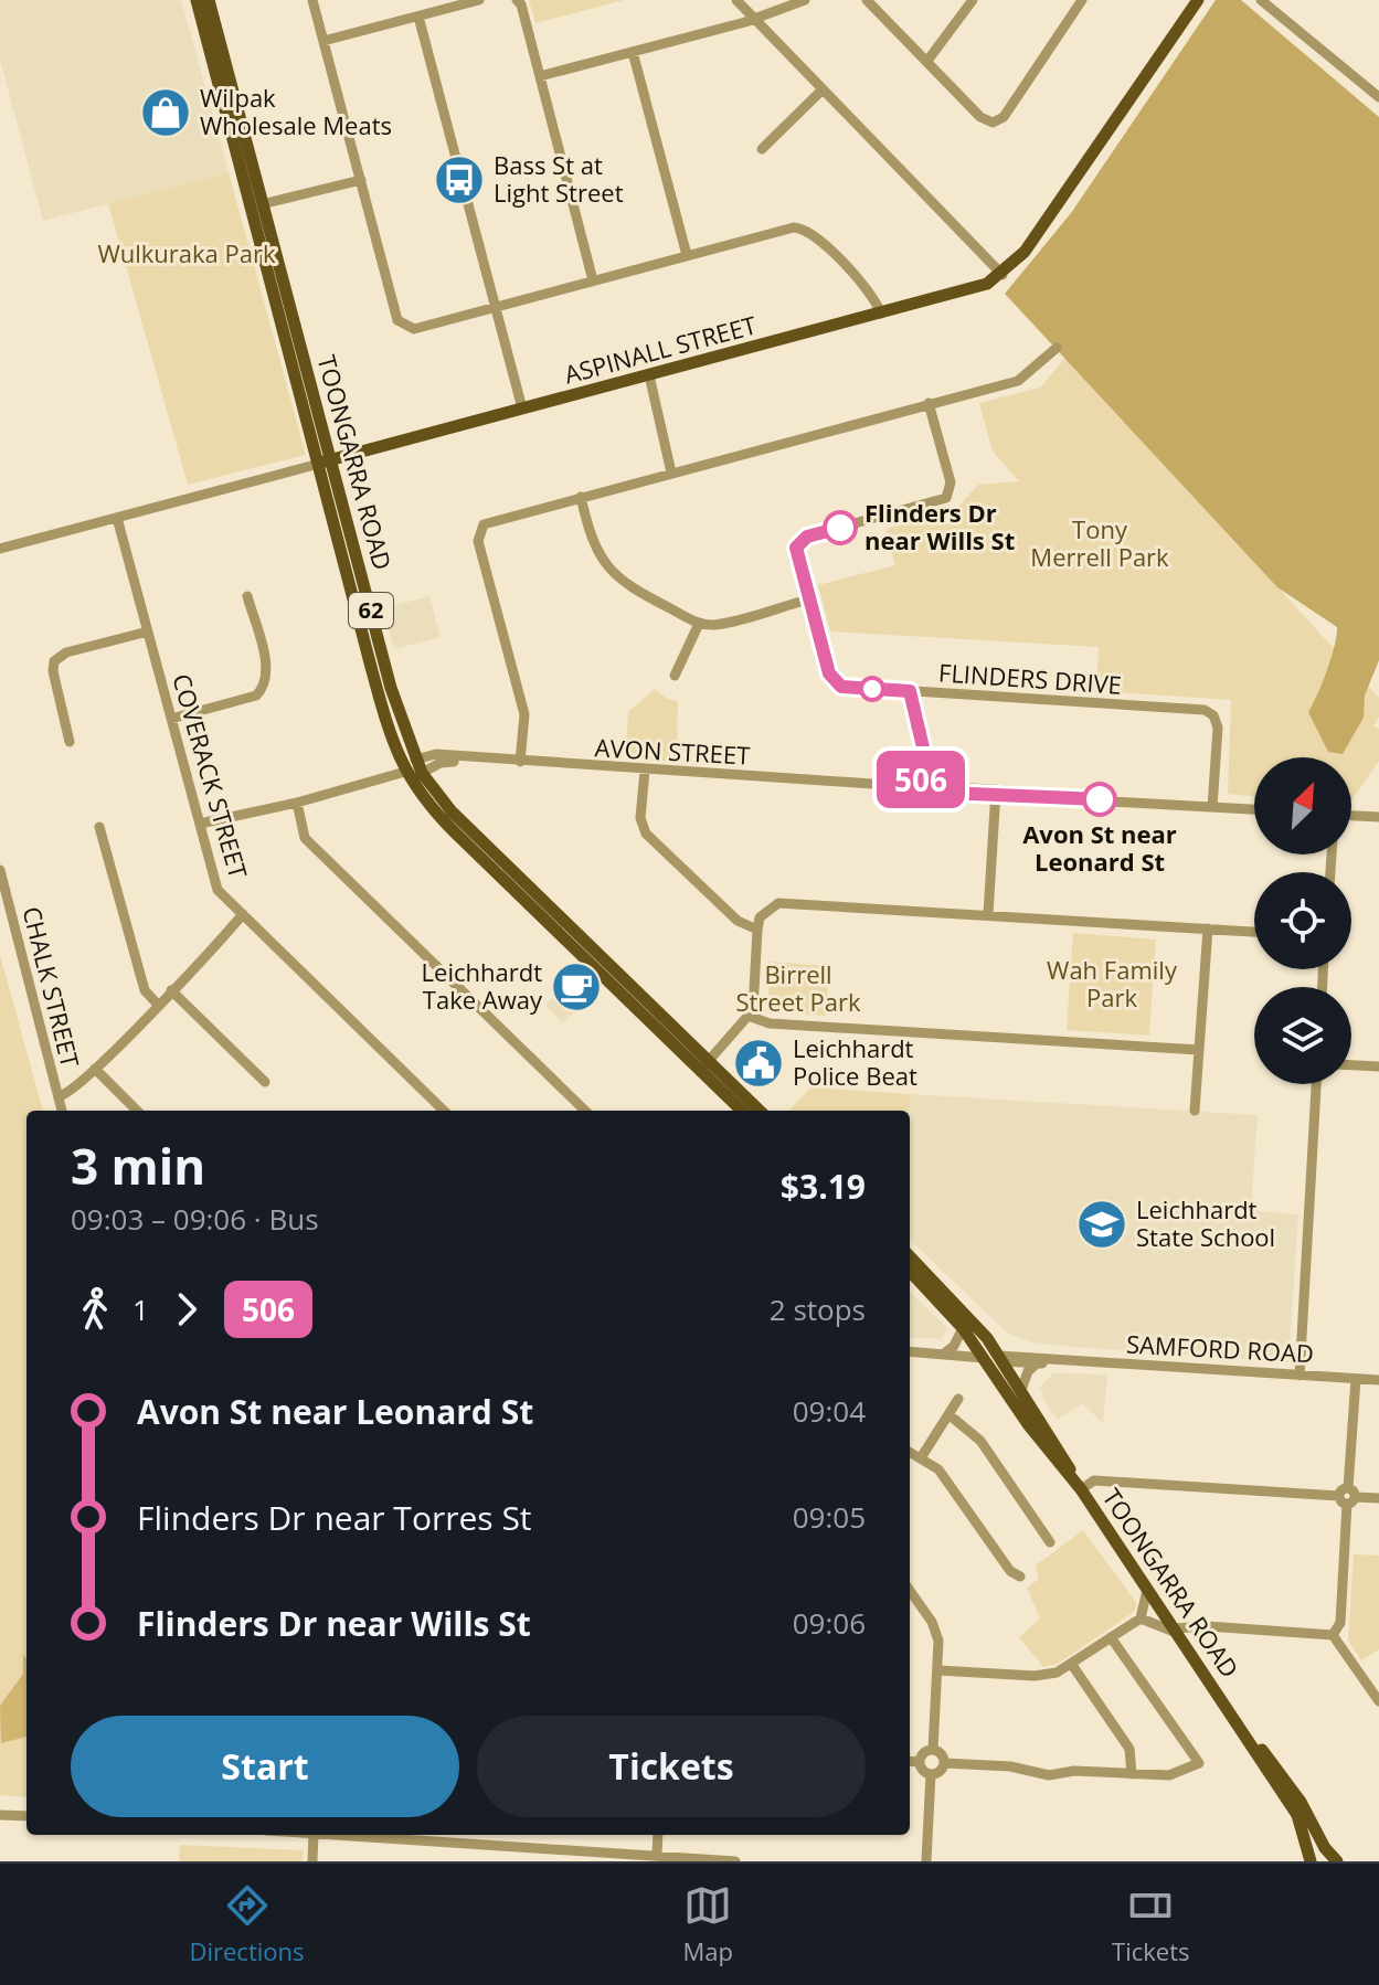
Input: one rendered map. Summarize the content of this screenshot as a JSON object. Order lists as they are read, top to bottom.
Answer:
{
  "streets": {
    "main road": [
      "ASPINALL STREET",
      "TOONGARRA ROAD",
      "62",
      "SAMFORD ROAD"
    ],
    "street": [
      "FLINDERS DRIVE",
      "AVON STREET",
      "COVERACK STREET",
      "CHALK STREET"
    ]
  },
  "crossings": [
    ["ASPINALL STREET", "TOONGARRA ROAD"],
    ["ASPINALL STREET", "COVERACK STREET"],
    ["TOONGARRA ROAD", "AVON STREET"],
    ["TOONGARRA ROAD", "SAMFORD ROAD"],
    ["FLINDERS DRIVE", "AVON STREET"]
  ],
  "parks": [
    "Wulkuraka Park",
    "Tony Merrell Park",
    "Wah Family Park",
    "Birrell Street Park"
  ],
  "places": {
    "shop": ["Wilpak Wholesale Meats"],
    "bus stop": ["Bass St at Light Street"],
    "other": ["Flinders Dr near Wills St", "Avon St near Leonard St"],
    "cafe": ["Leichhardt Take Away"],
    "public building": ["Leichhardt Police Beat"],
    "school or university": ["Leichhardt State School"]
  },
  "lines": ["bus line 506"],
  "north": "top right",
  "page": {
    "on_map": "506",
    "heading": ["3 min", "09:03 – 09:06 · Bus", "$3.19"],
    "legs": ["1", "506", "2 stops"],
    "list": [
      {
        "name": "Avon St near Leonard St",
        "value": "09:04"
      },
      {
        "name": "Flinders Dr near Torres St",
        "value": "09:05"
      },
      {
        "name": "Flinders Dr near Wills St",
        "value": "09:06"
      }
    ],
    "buttons": ["Start", "Tickets"],
    "tabs": ["Directions", "Map", "Tickets"]
  }
}
